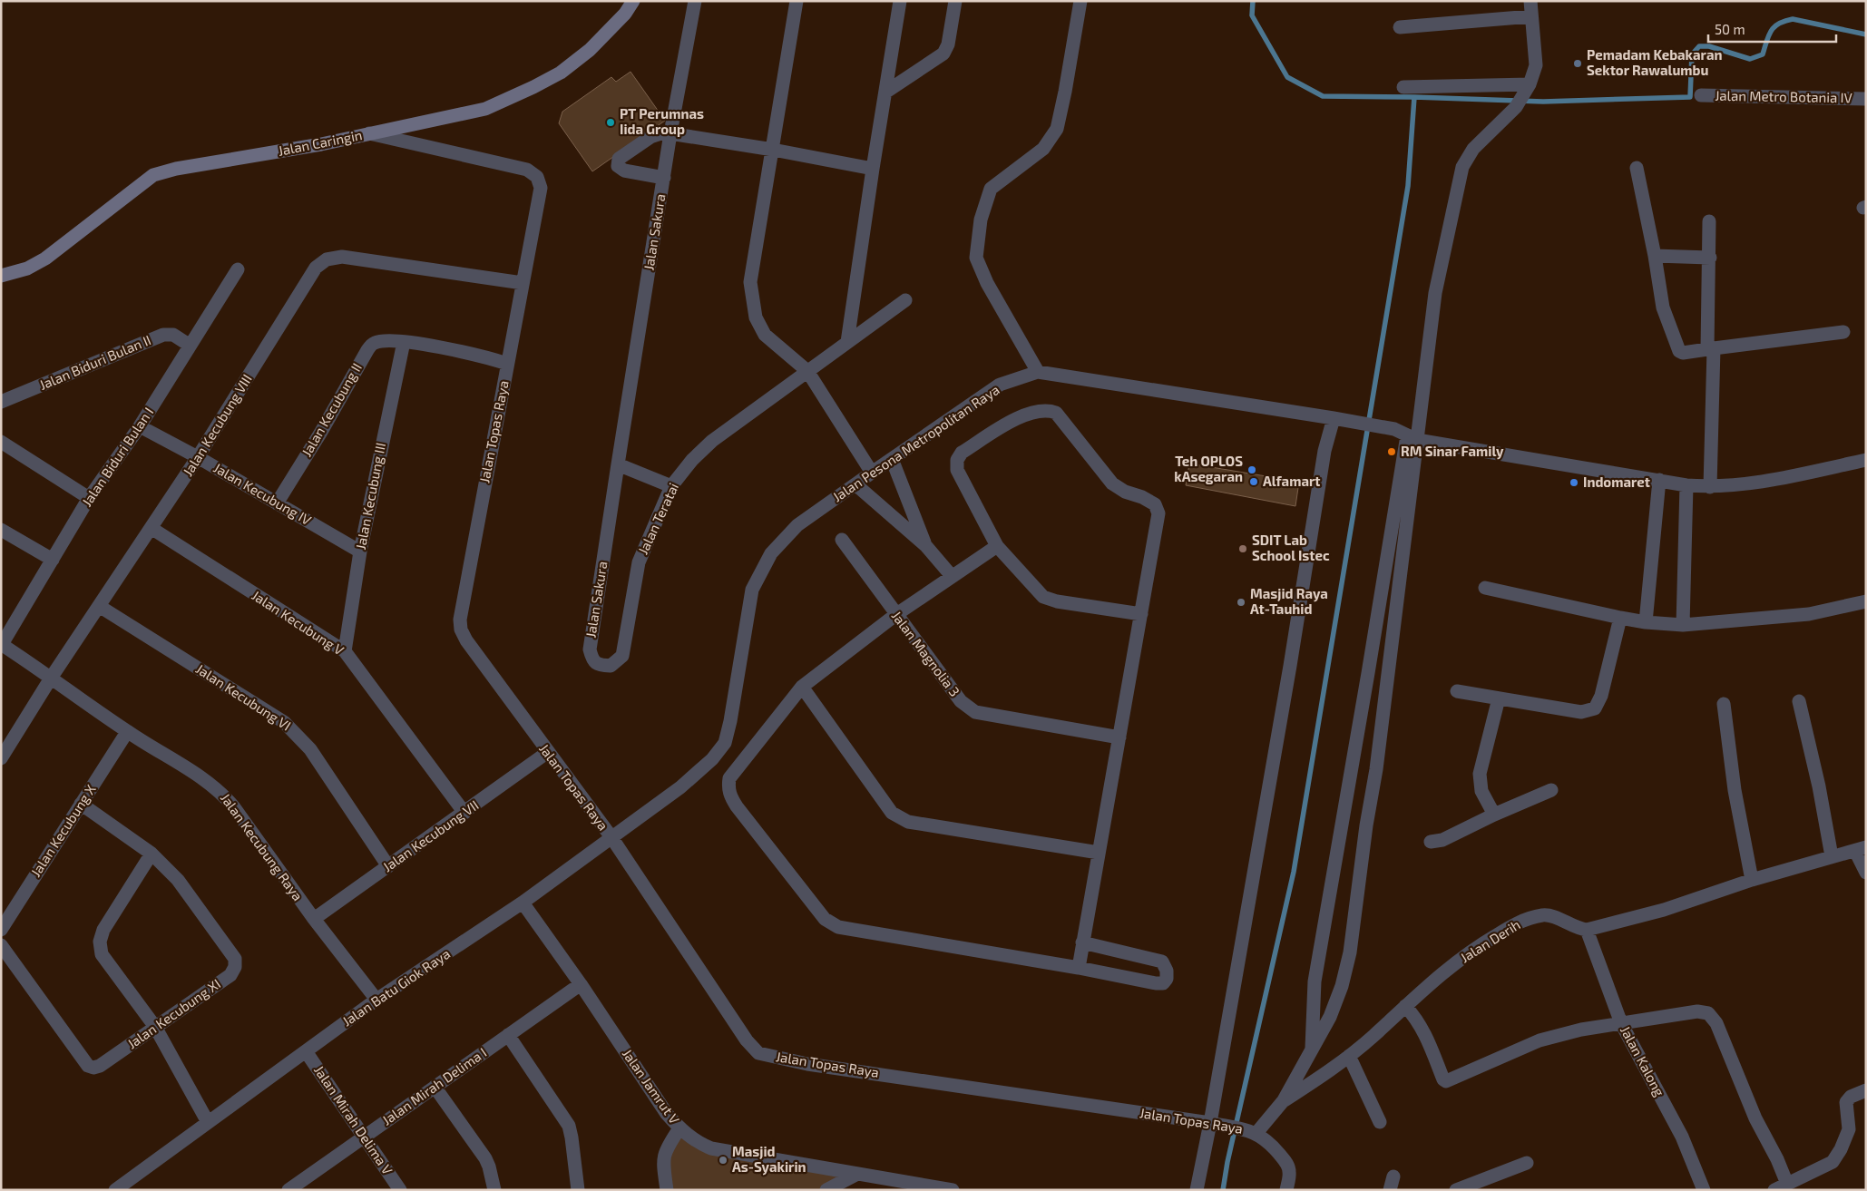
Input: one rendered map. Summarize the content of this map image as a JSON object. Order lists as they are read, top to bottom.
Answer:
{
  "streets": {
    "main road": ["Jalan Caringin"],
    "street": [
      "Jalan Metro Botania IV",
      "Jalan Sakura",
      "Jalan Biduri Bulan II",
      "Jalan Kecubung II",
      "Jalan Kecubung VIII",
      "Jalan Topas Raya",
      "Jalan Pesona Metropolitan Raya",
      "Jalan Biduri Bulan I",
      "Jalan Kecubung IV",
      "Jalan Kecubung III",
      "Jalan Teratai",
      "Jalan Kecubung V",
      "Jalan Magnolia 3",
      "Jalan Kecubung VI",
      "Jalan Kecubung X",
      "Jalan Kecubung VII",
      "Jalan Kecubung Raya",
      "Jalan Derih",
      "Jalan Batu Giok Raya",
      "Jalan Kecubung XI",
      "Jalan Kalong",
      "Jalan Mirah Delima I",
      "Jalan Jamrut V",
      "Jalan Mirah Delima V"
    ]
  },
  "crossings": [
    ["Jalan Caringin", "Jalan Topas Raya"],
    ["Jalan Sakura", "Jalan Teratai"],
    ["Jalan Biduri Bulan II", "Jalan Biduri Bulan I"],
    ["Jalan Kecubung II", "Jalan Topas Raya"],
    ["Jalan Kecubung II", "Jalan Kecubung IV"],
    ["Jalan Kecubung II", "Jalan Kecubung III"],
    ["Jalan Kecubung VIII", "Jalan Topas Raya"],
    ["Jalan Kecubung VIII", "Jalan Kecubung IV"],
    ["Jalan Kecubung VIII", "Jalan Kecubung V"],
    ["Jalan Kecubung VIII", "Jalan Kecubung VI"],
    ["Jalan Kecubung VIII", "Jalan Kecubung Raya"],
    ["Jalan Topas Raya", "Jalan Kecubung VII"],
    ["Jalan Topas Raya", "Jalan Batu Giok Raya"],
    ["Jalan Pesona Metropolitan Raya", "Jalan Batu Giok Raya"],
    ["Jalan Biduri Bulan I", "Jalan Kecubung IV"],
    ["Jalan Biduri Bulan I", "Jalan Kecubung Raya"],
    ["Jalan Kecubung IV", "Jalan Kecubung III"],
    ["Jalan Kecubung III", "Jalan Kecubung V"],
    ["Jalan Kecubung V", "Jalan Kecubung VII"],
    ["Jalan Kecubung VI", "Jalan Kecubung VII"],
    ["Jalan Kecubung X", "Jalan Kecubung Raya"],
    ["Jalan Kecubung X", "Jalan Kecubung XI"],
    ["Jalan Kecubung VII", "Jalan Kecubung Raya"],
    ["Jalan Kecubung Raya", "Jalan Batu Giok Raya"],
    ["Jalan Derih", "Jalan Kalong"],
    ["Jalan Batu Giok Raya", "Jalan Jamrut V"],
    ["Jalan Batu Giok Raya", "Jalan Mirah Delima V"],
    ["Jalan Mirah Delima I", "Jalan Jamrut V"],
    ["Jalan Mirah Delima I", "Jalan Mirah Delima V"]
  ],
  "places": [
    "Pemadam Kebakaran Sektor Rawalumbu",
    "PT Perumnas Iida Group",
    "RM Sinar Family",
    "Teh OPLOS kAsegaran",
    "Alfamart",
    "Indomaret",
    "SDIT Lab School Istec",
    "Masjid Raya At-Tauhid",
    "Masjid As-Syakirin"
  ],
  "scale_bar": "50 m"
}
